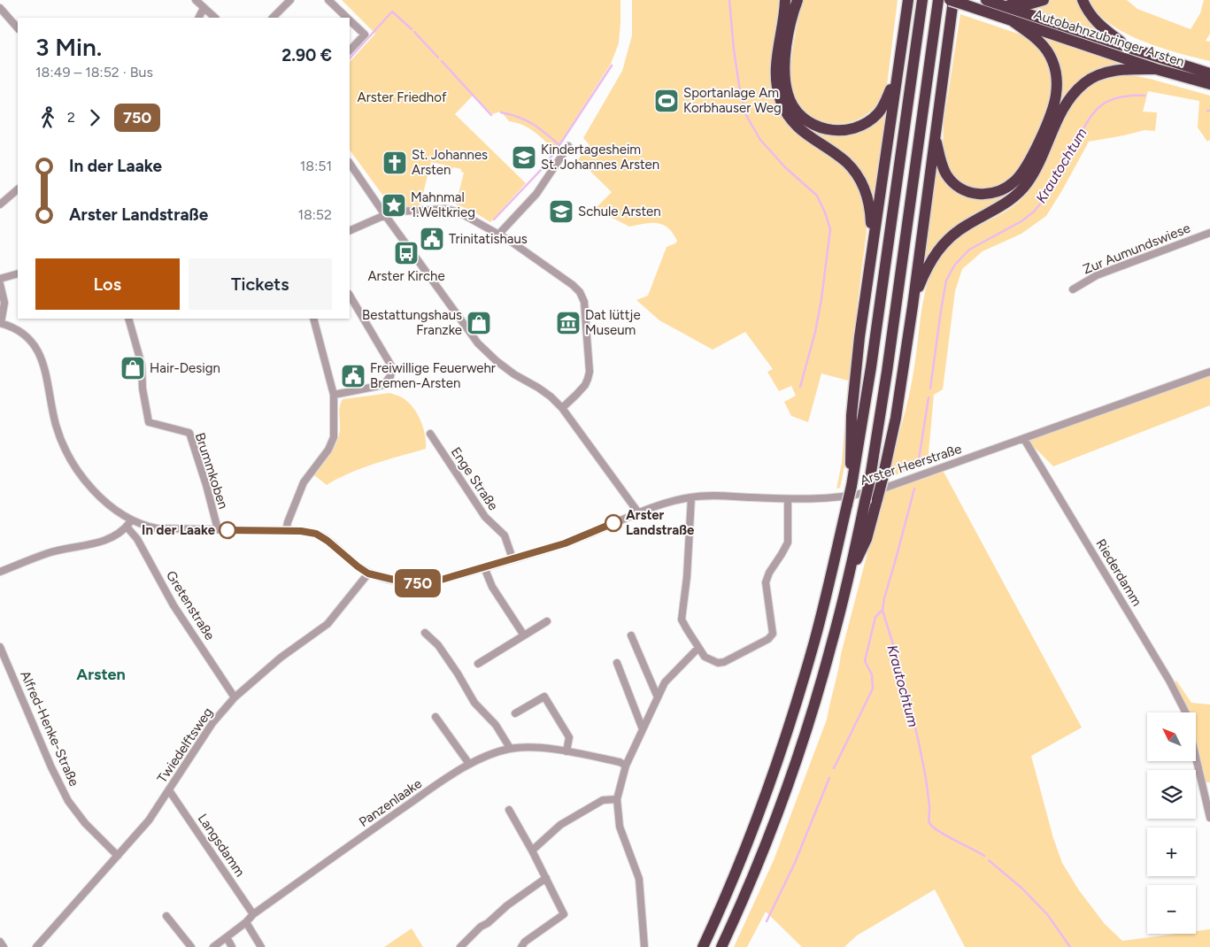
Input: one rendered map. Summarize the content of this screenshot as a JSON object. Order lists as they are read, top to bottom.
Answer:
{
  "streets": {
    "highway": ["Autobahnzubringer Arsten"],
    "street": [
      "Zur Aumundswiese",
      "Arster Heerstraße",
      "Brummkoben",
      "Enge Straße",
      "Riederdamm",
      "Gretenstraße",
      "Alfred-Henke-Straße",
      "Twiedelftsweg",
      "Panzenlaake",
      "Langsdamm"
    ]
  },
  "crossings": [
    ["Arster Heerstraße", "Brummkoben"],
    ["Arster Heerstraße", "Enge Straße"],
    ["Arster Heerstraße", "Riederdamm"],
    ["Arster Heerstraße", "Gretenstraße"],
    ["Arster Heerstraße", "Twiedelftsweg"],
    ["Gretenstraße", "Twiedelftsweg"],
    ["Alfred-Henke-Straße", "Twiedelftsweg"],
    ["Twiedelftsweg", "Langsdamm"],
    ["Panzenlaake", "Langsdamm"]
  ],
  "districts": ["Arsten"],
  "water": ["Krautochtum"],
  "parks": ["Arster Friedhof"],
  "places": {
    "sports": ["Sportanlage Am Korbhauser Weg"],
    "school or university": ["Kindertagesheim St. Johannes Arsten", "Schule Arsten"],
    "church": ["St. Johannes Arsten"],
    "place": ["Mahnmal 1.Weltkrieg"],
    "public building": ["Trinitatishaus", "Freiwillige Feuerwehr Bremen-Arsten"],
    "bus stop": ["Arster Kirche"],
    "shop": ["Bestattungshaus Franzke", "Hair-Design"],
    "museum": ["Dat lüttje Museum"],
    "other": ["Arster Landstraße", "In der Laake"]
  },
  "lines": ["bus line 750"],
  "north": "top left",
  "page": {
    "on_map": "750",
    "heading": ["3 Min.", "18:49 – 18:52 · Bus", "2.90 €"],
    "legs": ["2", "750"],
    "list": [
      {
        "name": "In der Laake",
        "value": "18:51"
      },
      {
        "name": "Arster Landstraße",
        "value": "18:52"
      }
    ],
    "buttons": ["Los", "Tickets"],
    "map_buttons": ["+", "−"]
  }
}
